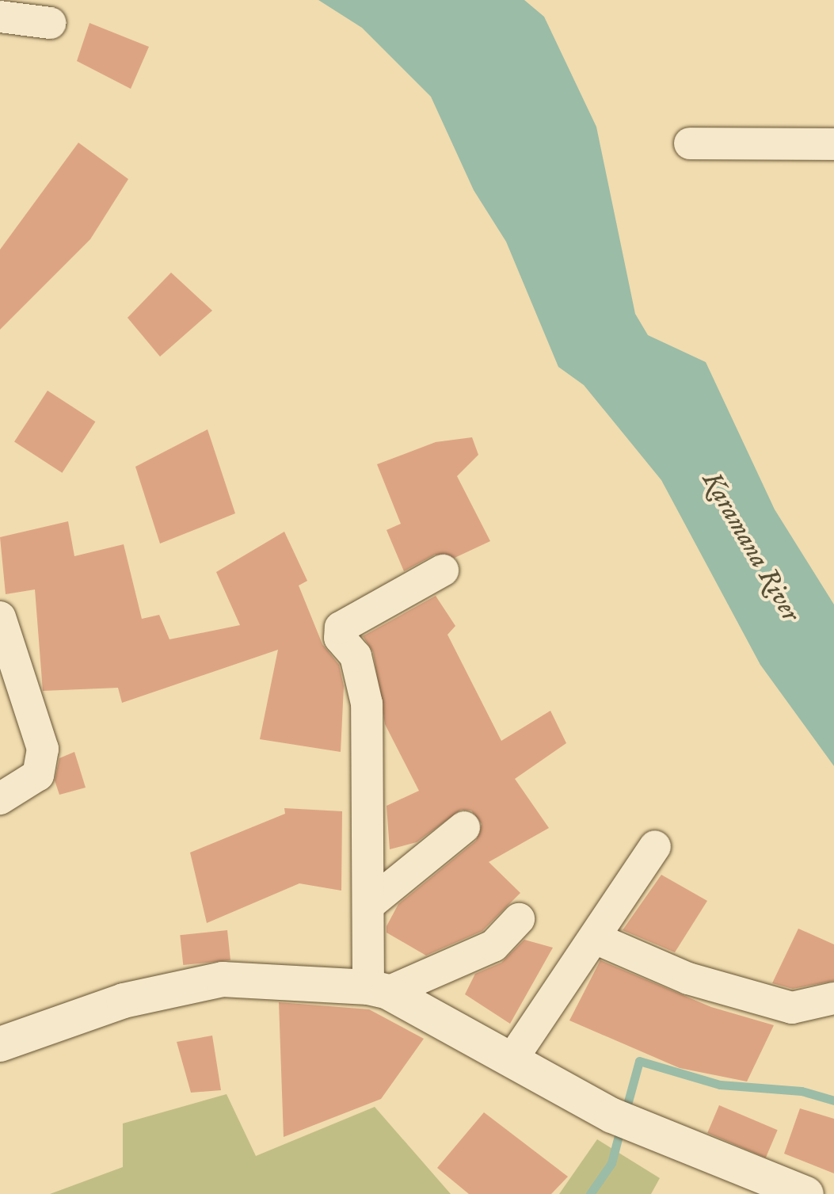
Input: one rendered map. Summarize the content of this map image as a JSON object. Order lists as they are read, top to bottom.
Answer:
{
  "water": ["Karamana River"]
}
